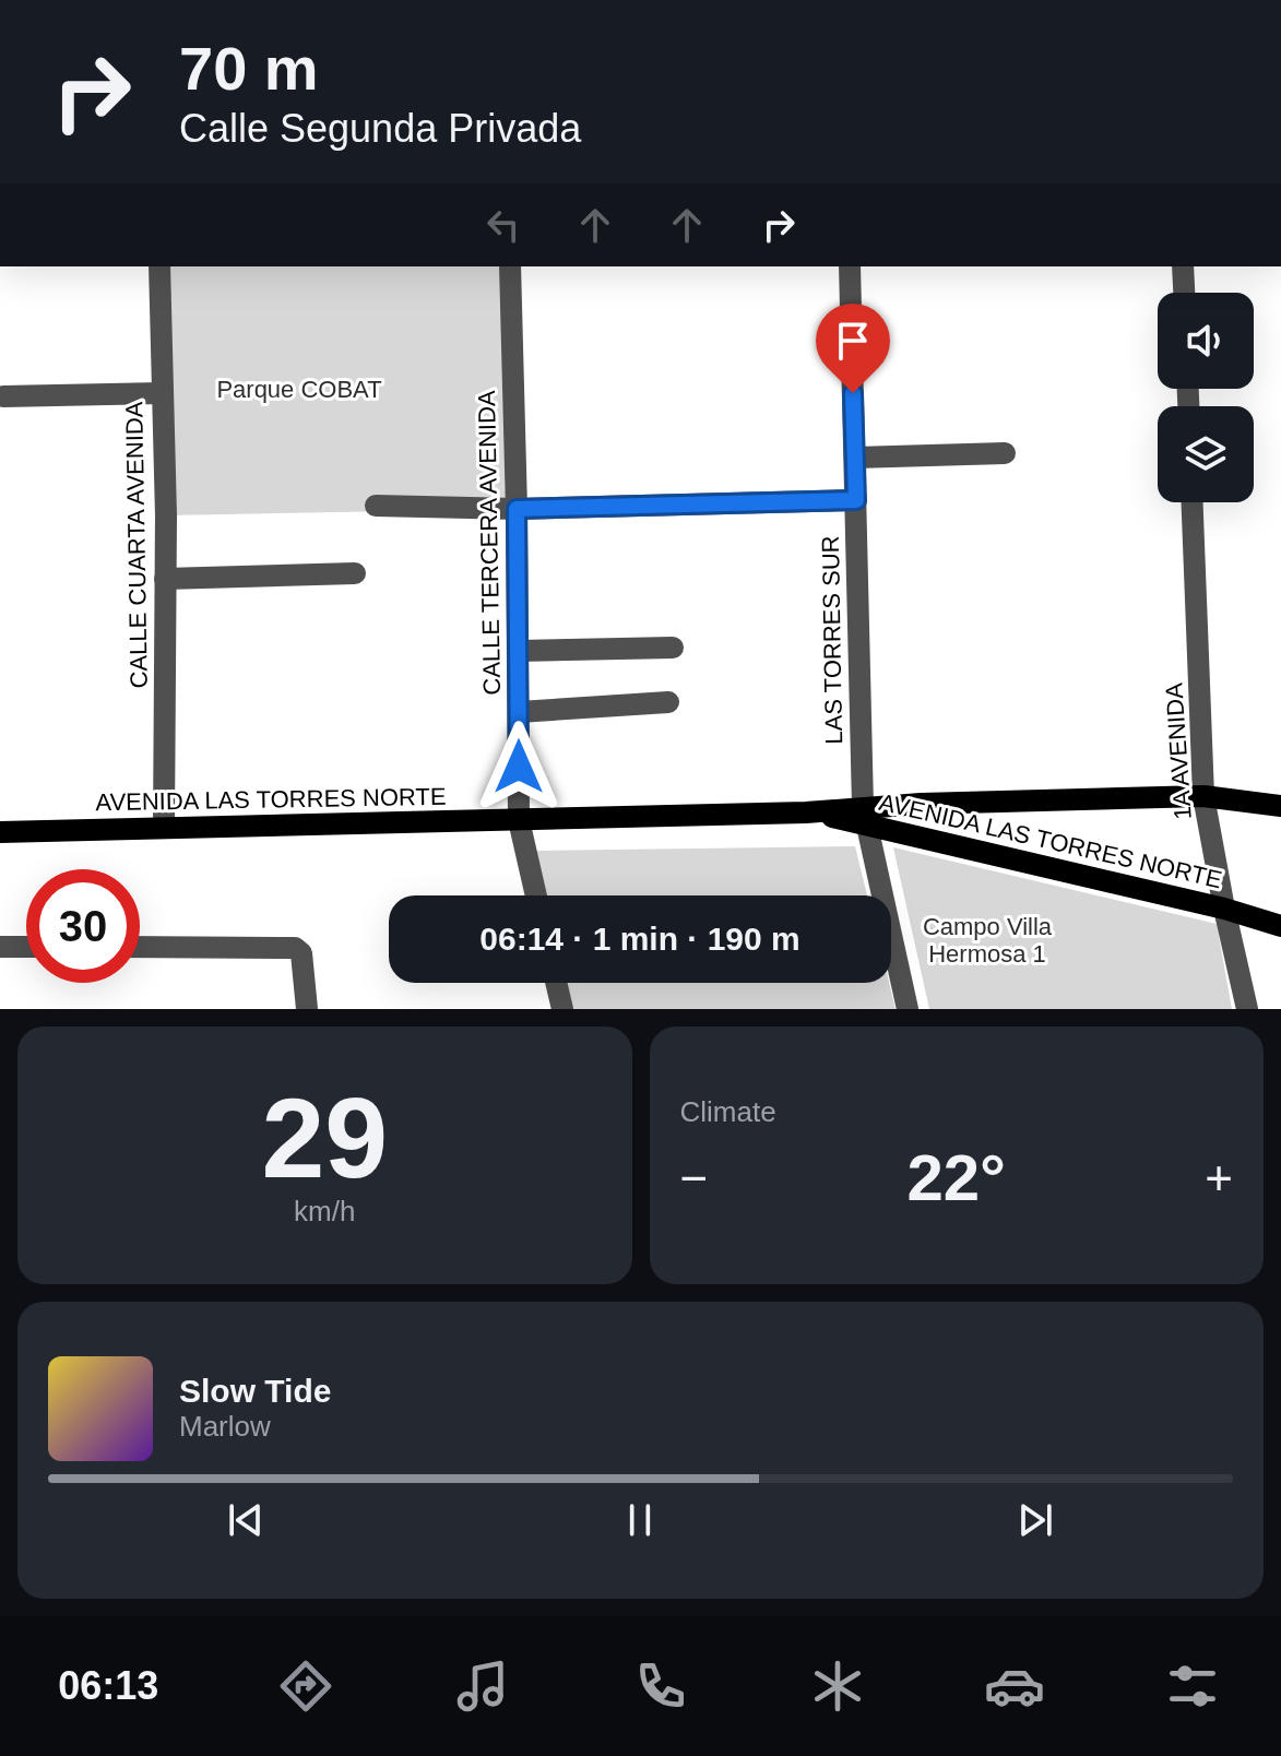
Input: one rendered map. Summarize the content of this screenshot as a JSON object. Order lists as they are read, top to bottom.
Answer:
{
  "streets": {
    "main road": ["AVENIDA LAS TORRES NORTE"],
    "street": [
      "CALLE TERCERA AVENIDA",
      "CALLE CUARTA AVENIDA",
      "LAS TORRES SUR",
      "1A AVENIDA"
    ]
  },
  "crossings": [
    ["CALLE TERCERA AVENIDA", "AVENIDA LAS TORRES NORTE"],
    ["CALLE CUARTA AVENIDA", "AVENIDA LAS TORRES NORTE"],
    ["LAS TORRES SUR", "AVENIDA LAS TORRES NORTE"],
    ["1A AVENIDA", "AVENIDA LAS TORRES NORTE"]
  ],
  "parks": ["Parque COBAT", "Campo Villa Hermosa 1"],
  "page": {
    "turn": ["70 m", "Calle Segunda Privada"],
    "limit": "30",
    "trip": "06:14 · 1 min · 190 m",
    "tile": [
      ["29", "km/h"],
      "Climate"
    ],
    "heat": ["−", "22°", "+"],
    "song": ["Slow Tide", "Marlow"],
    "tabs": "06:13"
  }
}
